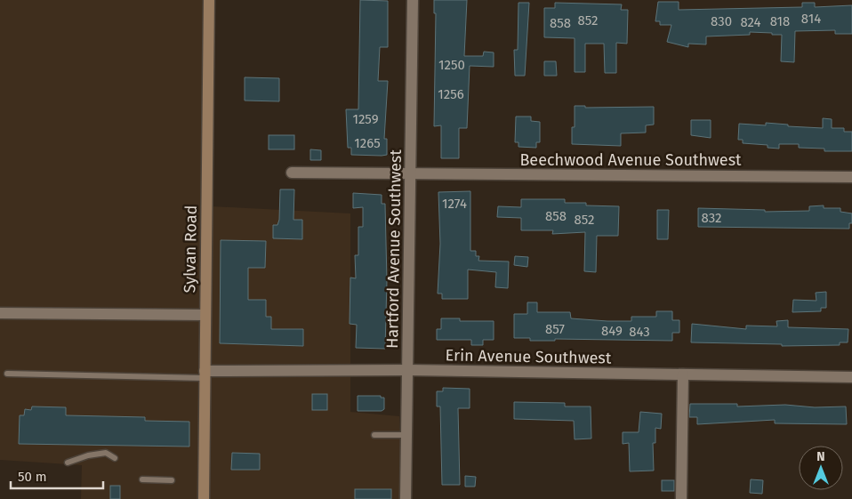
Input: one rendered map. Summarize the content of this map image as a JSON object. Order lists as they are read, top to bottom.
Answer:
{
  "streets": {
    "main road": ["Sylvan Road"],
    "street": ["Beechwood Avenue Southwest", "Hartford Avenue Southwest", "Erin Avenue Southwest"]
  },
  "crossings": [
    ["Beechwood Avenue Southwest", "Hartford Avenue Southwest"],
    ["Sylvan Road", "Erin Avenue Southwest"],
    ["Hartford Avenue Southwest", "Erin Avenue Southwest"]
  ],
  "house_numbers": [
    "814",
    "852",
    "830",
    "818",
    "824",
    "858",
    "1250",
    "1256",
    "1259",
    "1265",
    "1274",
    "858",
    "832",
    "852",
    "857",
    "849",
    "843"
  ],
  "scale_bar": "50 m",
  "north": "top"
}
